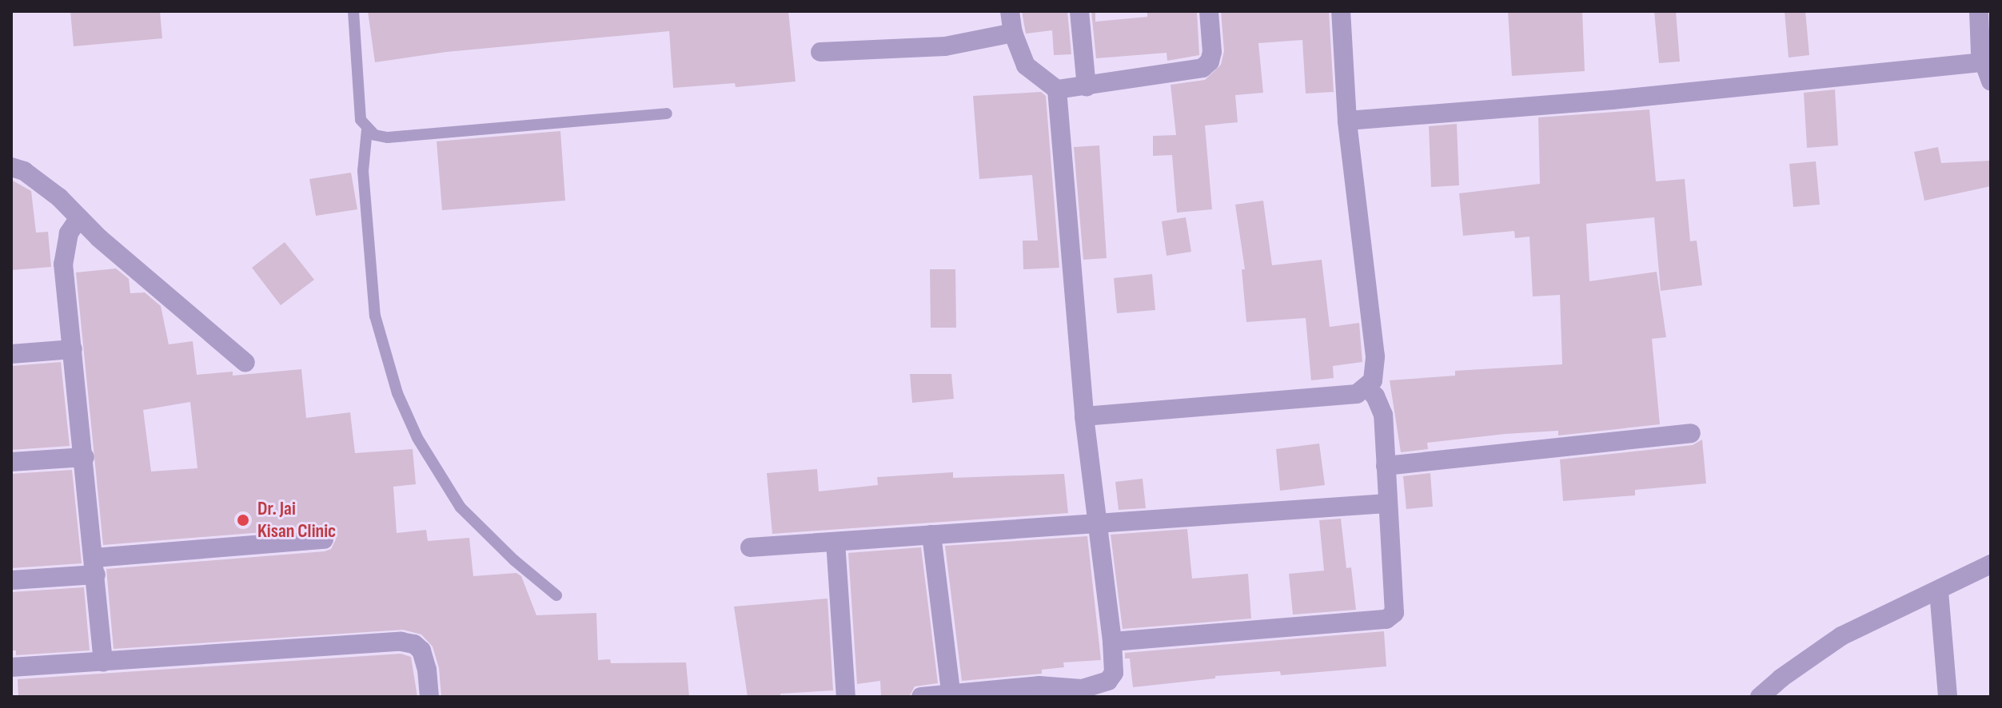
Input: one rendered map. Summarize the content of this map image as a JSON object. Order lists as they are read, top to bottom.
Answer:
{
  "places": ["Dr. Jai Kisan Clinic"]
}
